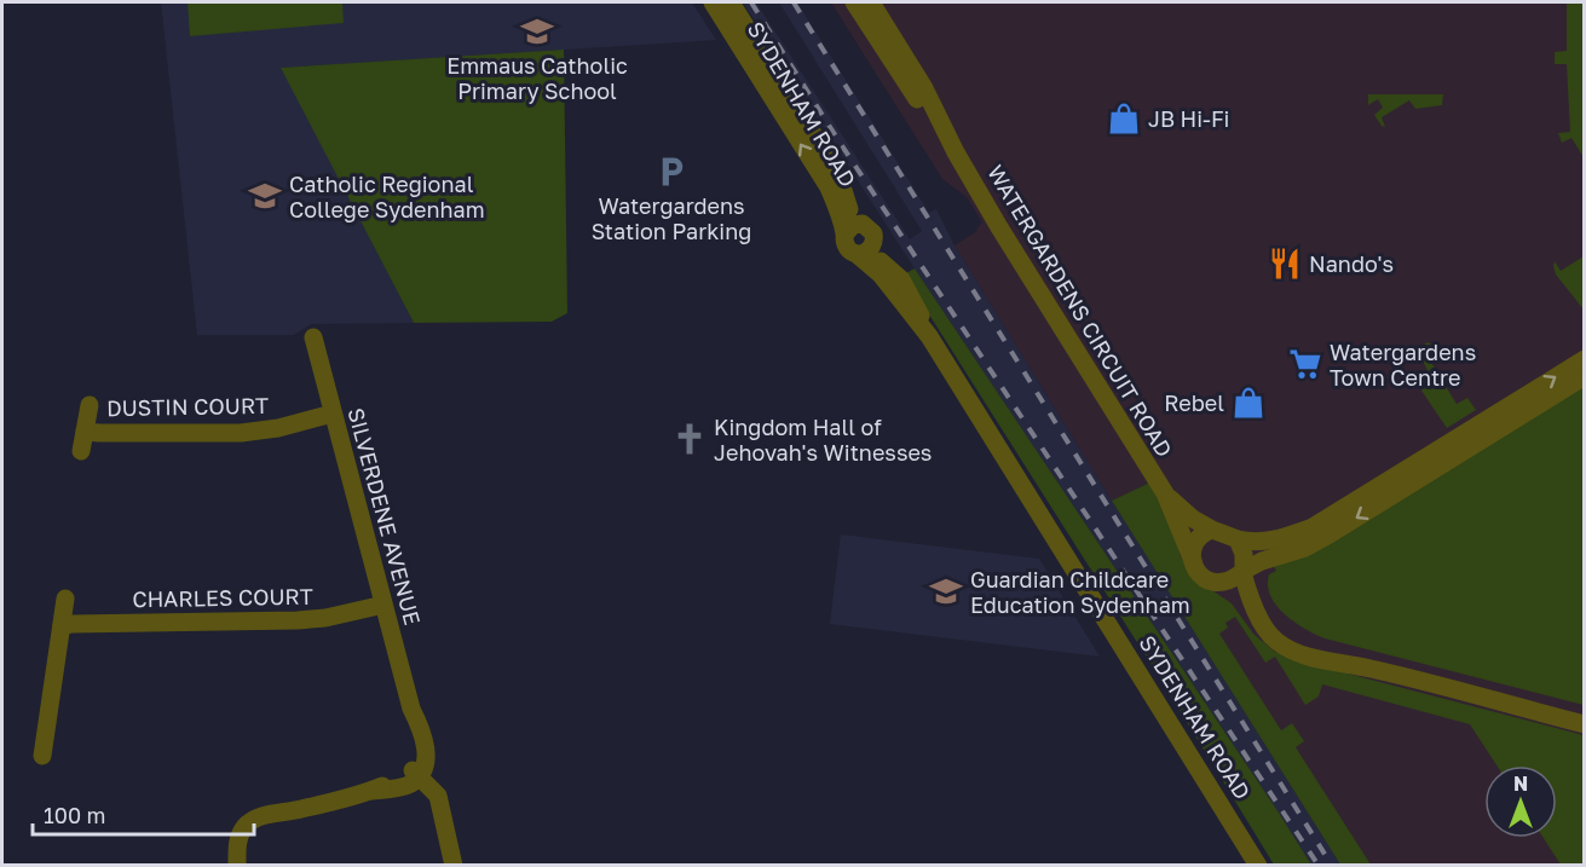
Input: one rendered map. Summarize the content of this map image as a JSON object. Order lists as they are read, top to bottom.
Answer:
{
  "streets": {
    "street": [
      "SYDENHAM ROAD",
      "WATERGARDENS CIRCUIT ROAD",
      "DUSTIN COURT",
      "SILVERDENE AVENUE",
      "CHARLES COURT"
    ]
  },
  "crossings": [
    ["DUSTIN COURT", "SILVERDENE AVENUE"],
    ["SILVERDENE AVENUE", "CHARLES COURT"]
  ],
  "places": {
    "school or university": ["Emmaus Catholic Primary School", "Catholic Regional College Sydenham", "Guardian Childcare Education Sydenham"],
    "shop": ["JB Hi-Fi", "Rebel"],
    "parking": ["Watergardens Station Parking"],
    "restaurant": ["Nando's"],
    "supermarket": ["Watergardens Town Centre"],
    "church": ["Kingdom Hall of Jehovah's Witnesses"]
  },
  "scale_bar": "100 m",
  "north": "top"
}
